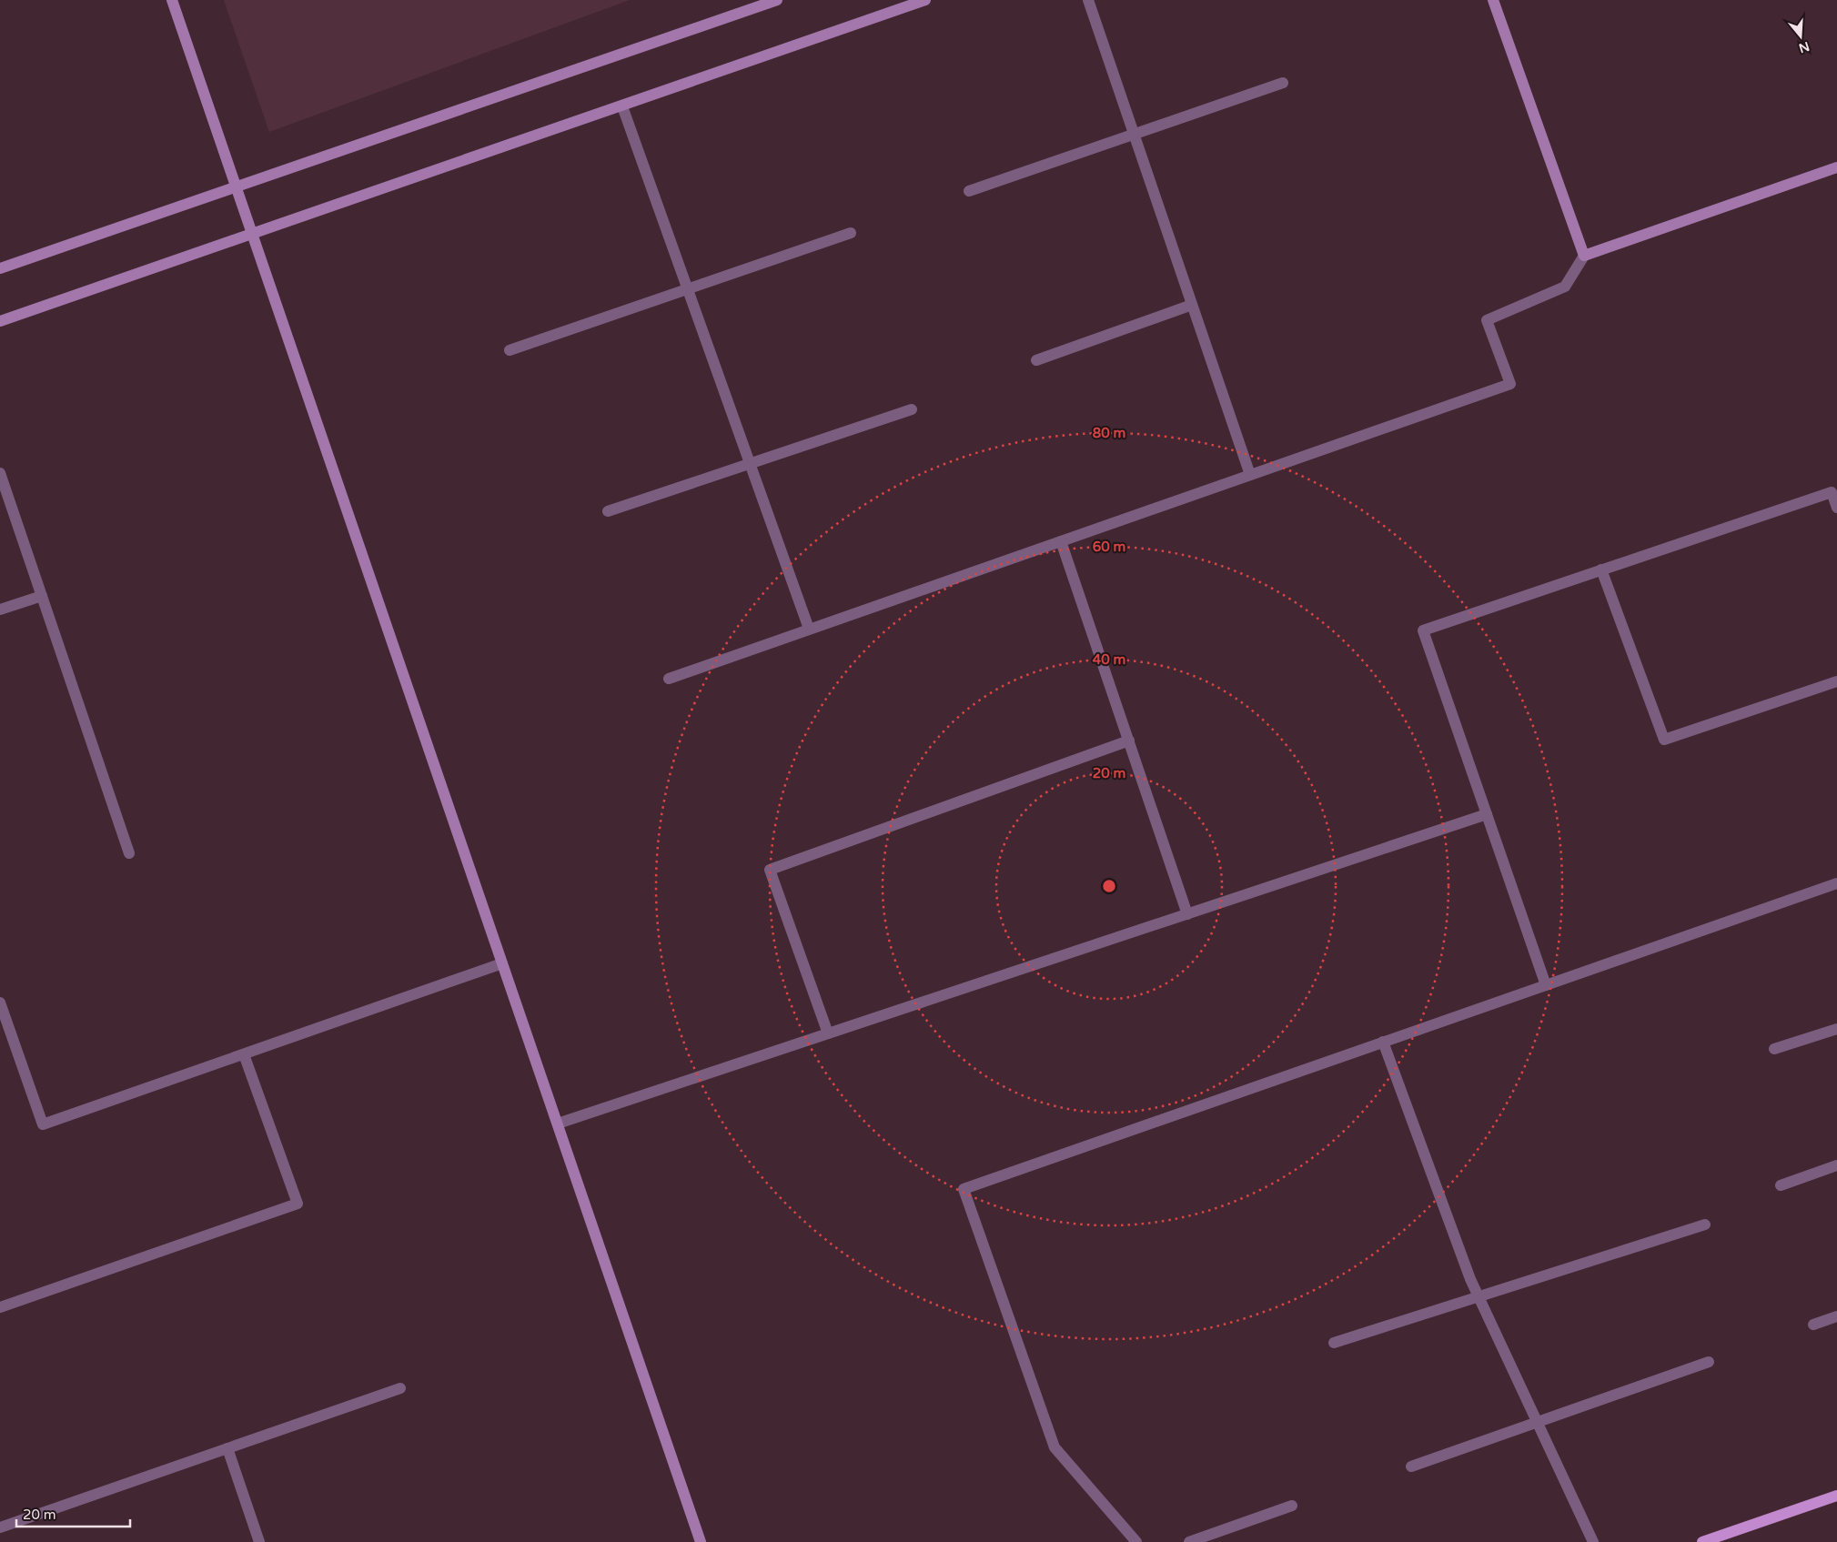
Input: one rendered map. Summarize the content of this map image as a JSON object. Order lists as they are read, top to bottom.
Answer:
{
  "scale_bar": "20 m",
  "north": "bottom",
  "rings": [
    "80 m",
    "60 m",
    "40 m",
    "20 m"
  ]
}
